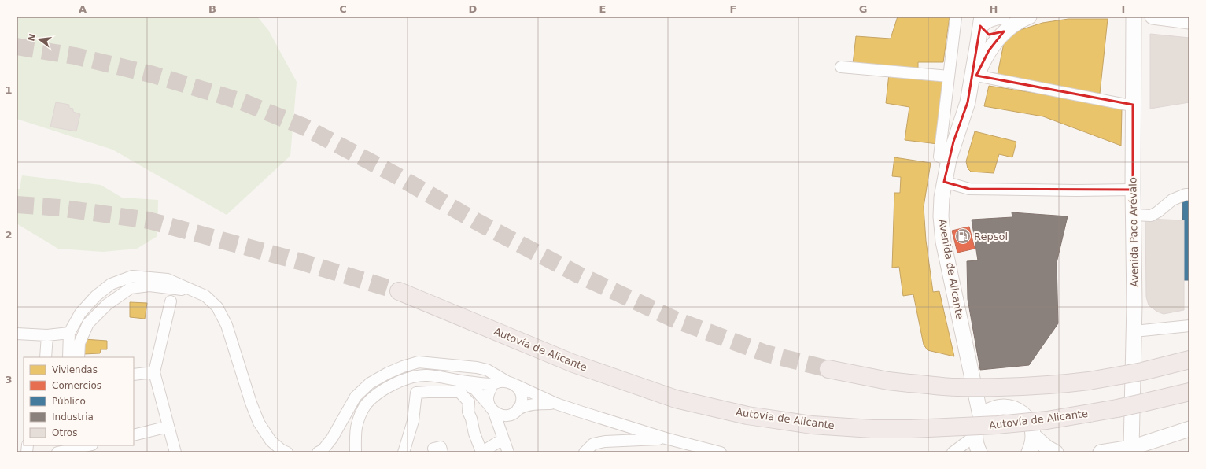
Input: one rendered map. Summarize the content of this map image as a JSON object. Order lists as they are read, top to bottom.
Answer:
{
  "streets": {
    "highway": ["Autovía de Alicante"],
    "main road": ["Avenida Paco Arévalo", "Avenida de Alicante"]
  },
  "places": {
    "fuel station": ["Repsol"]
  },
  "legend": [
    "Viviendas",
    "Comercios",
    "Público",
    "Industria",
    "Otros"
  ],
  "north": "left",
  "grid": {
    "columns": [
      "A",
      "B",
      "C",
      "D",
      "E",
      "F",
      "G",
      "H",
      "I"
    ],
    "rows": ["1", "2", "3"]
  }
}
